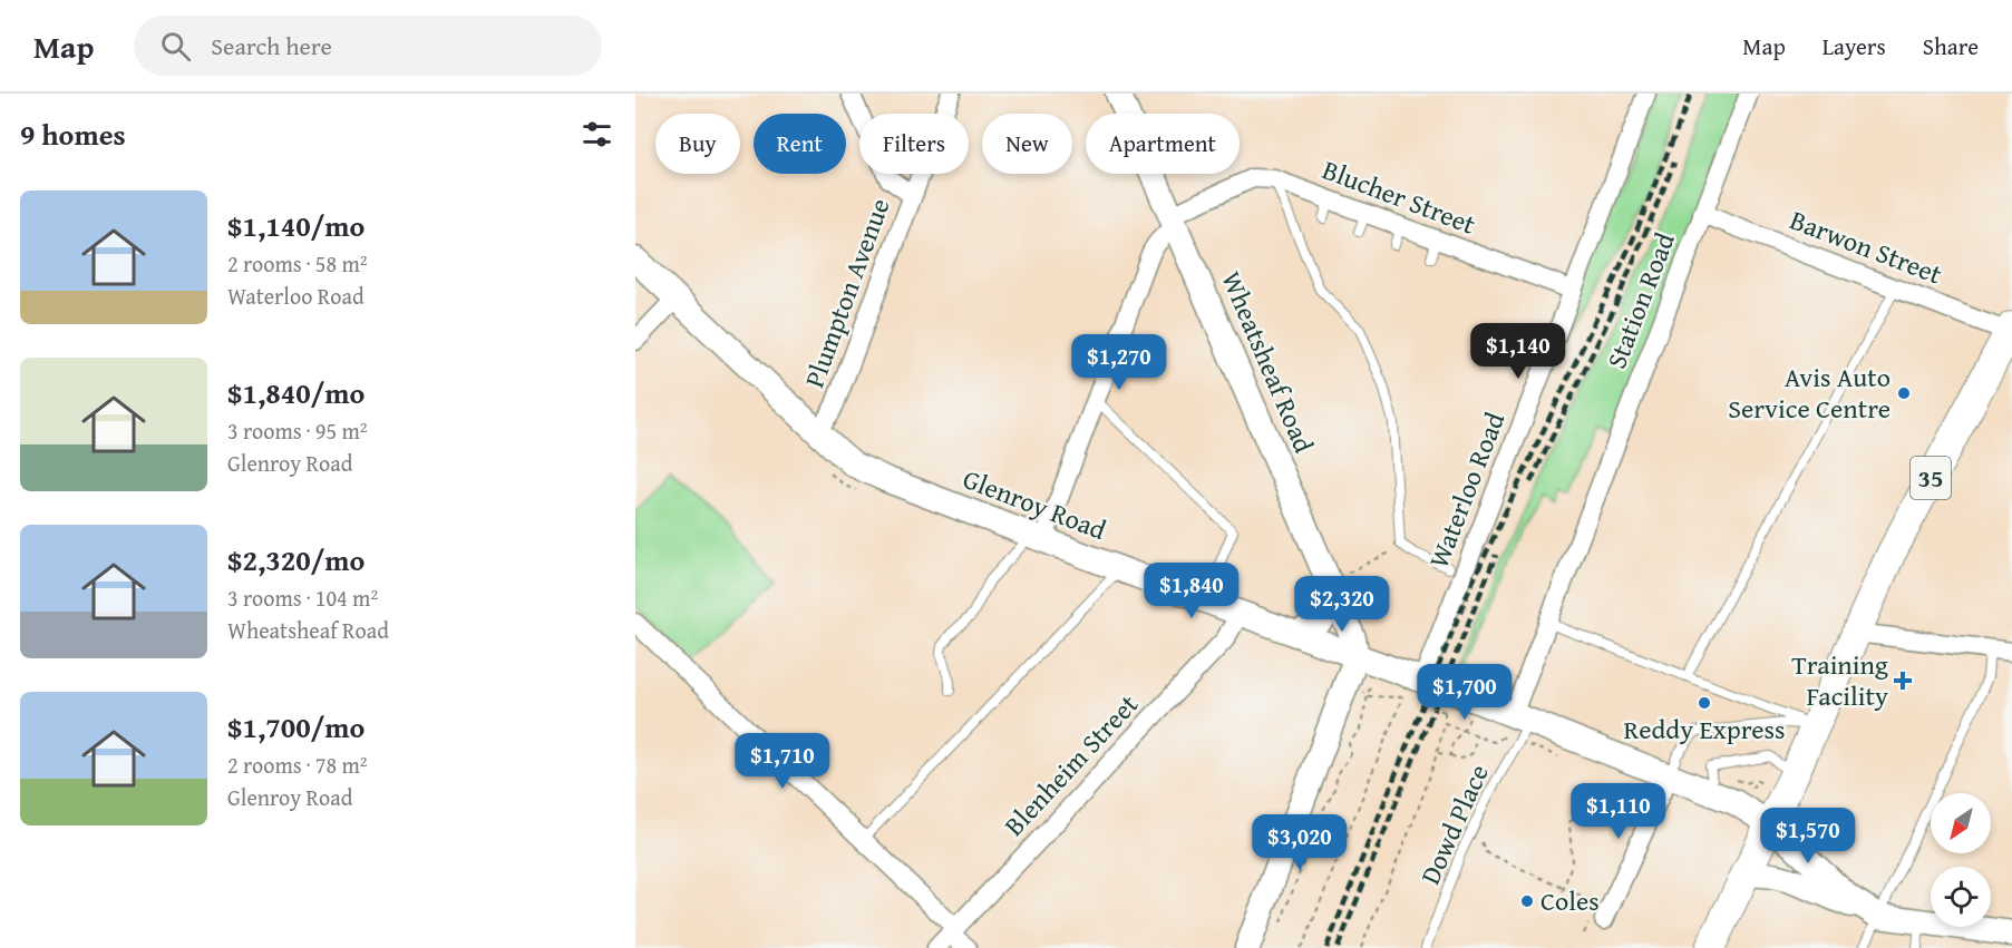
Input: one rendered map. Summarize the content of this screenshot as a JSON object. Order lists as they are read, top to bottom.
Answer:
{
  "streets": {
    "main road": ["35"],
    "street": [
      "Blucher Street",
      "Barwon Street",
      "Plumpton Avenue",
      "Station Road",
      "Wheatsheaf Road",
      "Waterloo Road",
      "Glenroy Road",
      "Blenheim Street"
    ],
    "lane": ["Dowd Place"]
  },
  "crossings": [
    ["Blucher Street", "Wheatsheaf Road"],
    ["Blucher Street", "Waterloo Road"],
    ["Blucher Street", "Glenroy Road"],
    ["Barwon Street", "Station Road"],
    ["Barwon Street", "35"],
    ["Plumpton Avenue", "Glenroy Road"],
    ["Station Road", "Glenroy Road"],
    ["Station Road", "Dowd Place"],
    ["Wheatsheaf Road", "Glenroy Road"],
    ["35", "Glenroy Road"],
    ["Waterloo Road", "Glenroy Road"],
    ["Glenroy Road", "Blenheim Street"],
    ["Glenroy Road", "Dowd Place"]
  ],
  "places": {
    "other": ["Avis Auto Service Centre", "Reddy Express", "Coles"],
    "health": ["Training Facility"]
  },
  "north": "bottom left",
  "page": {
    "header": "Map",
    "search": "Search here",
    "nav": ["Map", "Layers", "Share"],
    "heading": "9 homes",
    "chip": [
      "Buy",
      "Rent",
      "Filters",
      "New",
      "Apartment"
    ],
    "list": [
      {
        "name": "$1,140/mo",
        "note": "2 rooms · 58 m² · Waterloo Road"
      },
      {
        "name": "$1,840/mo",
        "note": "3 rooms · 95 m² · Glenroy Road"
      },
      {
        "name": "$2,320/mo",
        "note": "3 rooms · 104 m² · Wheatsheaf Road"
      },
      {
        "name": "$1,700/mo",
        "note": "2 rooms · 78 m² · Glenroy Road"
      }
    ],
    "price": [
      "$1,140",
      "$1,270",
      "$1,840",
      "$2,320",
      "$1,700",
      "$1,710",
      "$1,110",
      "$1,570",
      "$3,020"
    ]
  }
}
